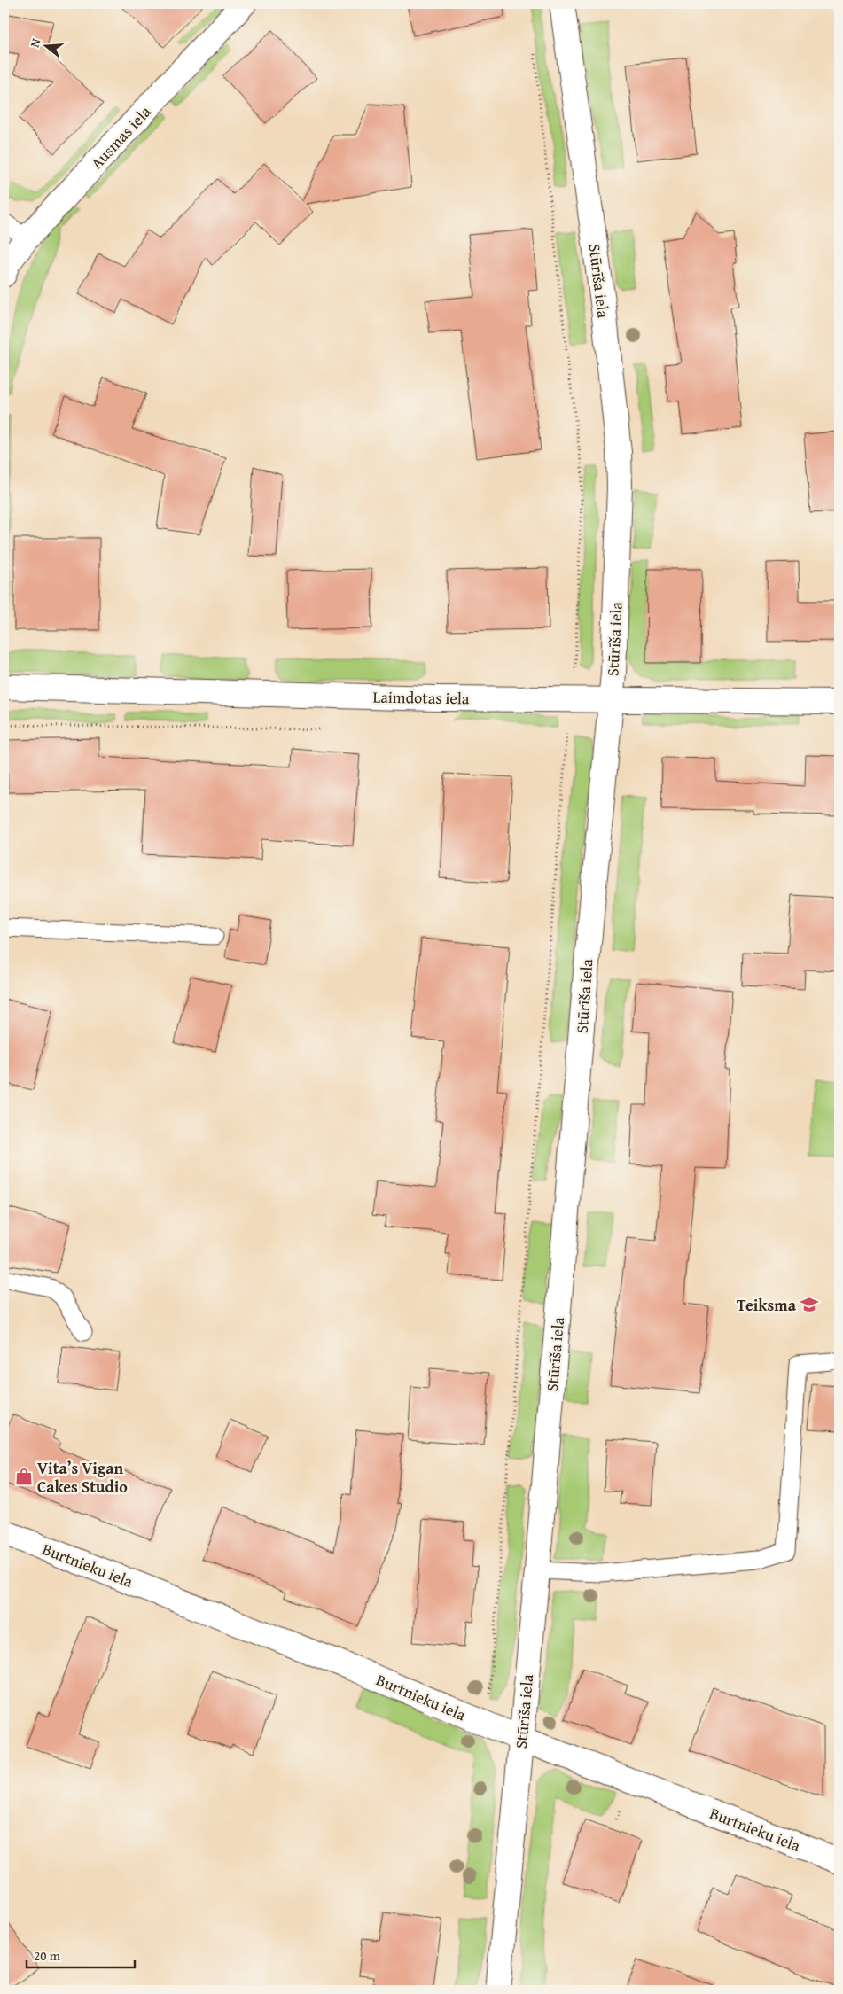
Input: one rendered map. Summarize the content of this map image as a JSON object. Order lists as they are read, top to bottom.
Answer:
{
  "streets": {
    "street": [
      "Ausmas iela",
      "Stūrīša iela",
      "Laimdotas iela",
      "Burtnieku iela"
    ]
  },
  "crossings": [
    ["Stūrīša iela", "Laimdotas iela"],
    ["Stūrīša iela", "Burtnieku iela"]
  ],
  "places": {
    "school or university": ["Teiksma"],
    "shop": ["Vita’s Vigan Cakes Studio"]
  },
  "scale_bar": "20 m",
  "north": "left"
}
